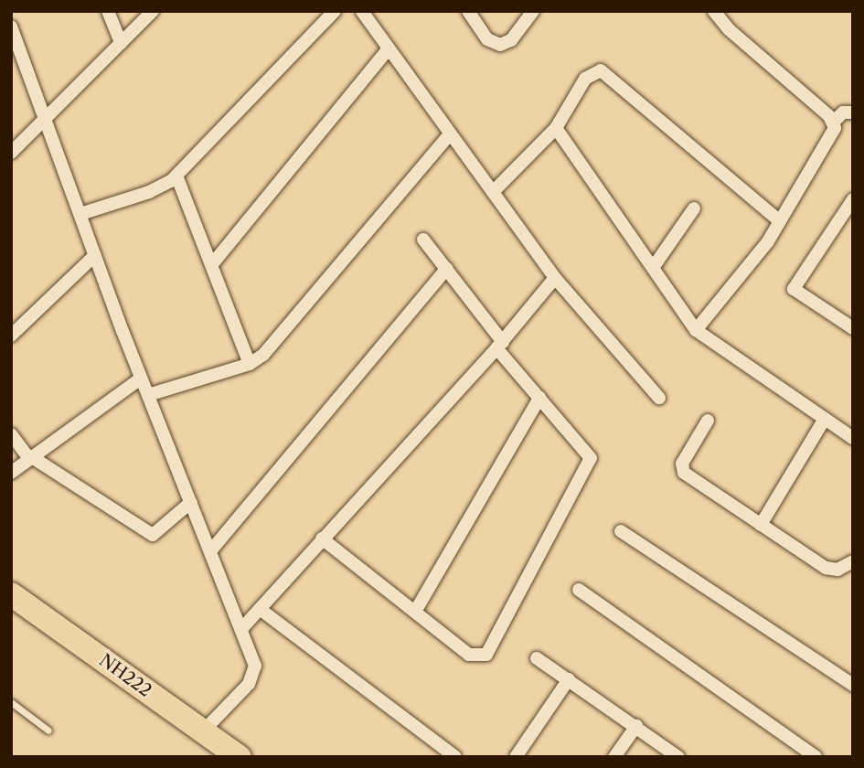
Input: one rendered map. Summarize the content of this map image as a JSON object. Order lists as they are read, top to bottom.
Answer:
{
  "streets": {
    "highway": ["NH222"]
  }
}
